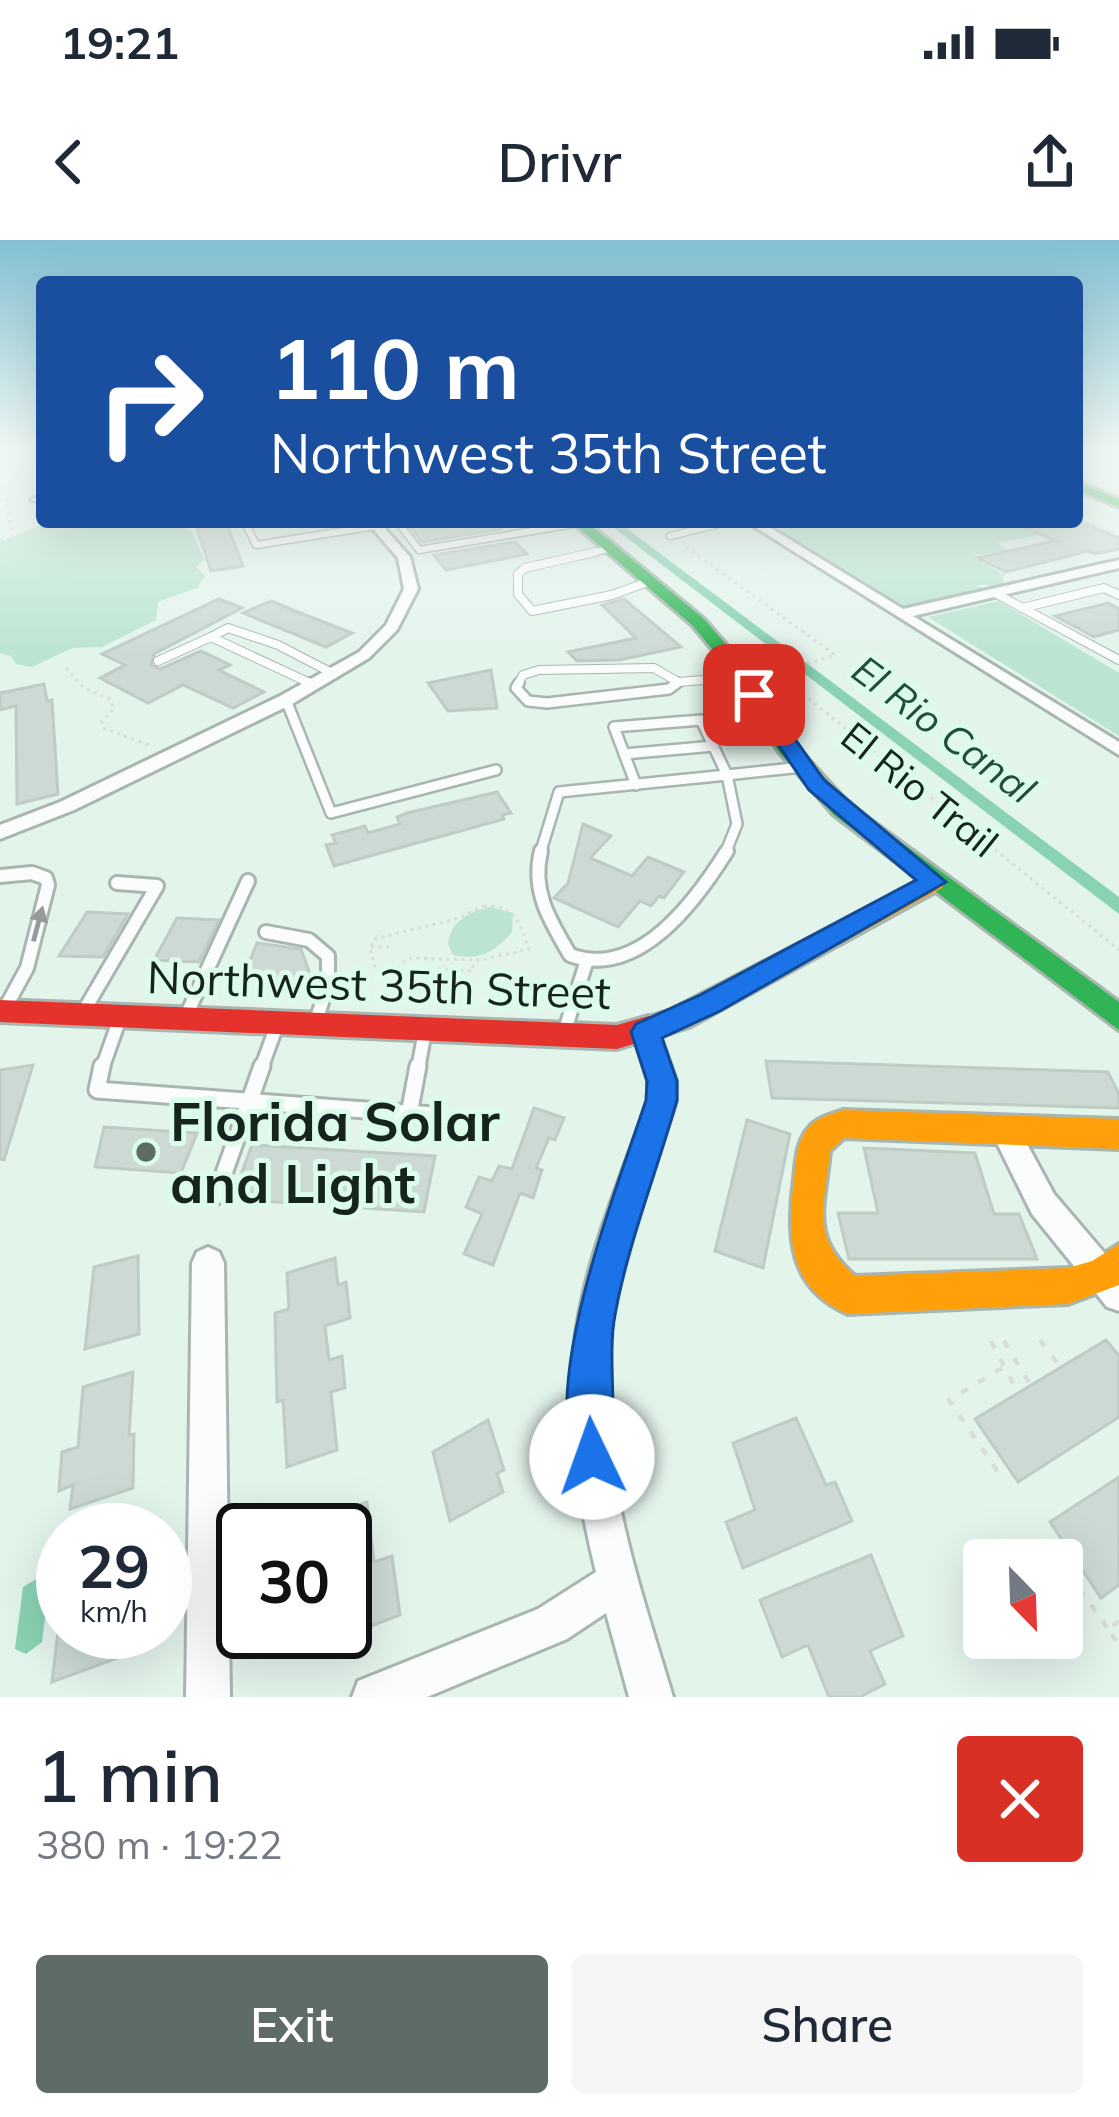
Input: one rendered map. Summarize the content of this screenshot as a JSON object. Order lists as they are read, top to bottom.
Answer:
{
  "streets": {
    "street": ["Northwest 35th Street"],
    "path": ["El Rio Trail"]
  },
  "water": ["El Rio Canal"],
  "places": ["Florida Solar and Light"],
  "north": "bottom right",
  "page": {
    "status": "19:21",
    "header": "Drivr",
    "turn": ["110 m", "Northwest 35th Street"],
    "speed": "29 km/h",
    "limit": "30",
    "heading": ["1 min", "380 m · 19:22"],
    "buttons": ["Exit", "Share"]
  }
}
